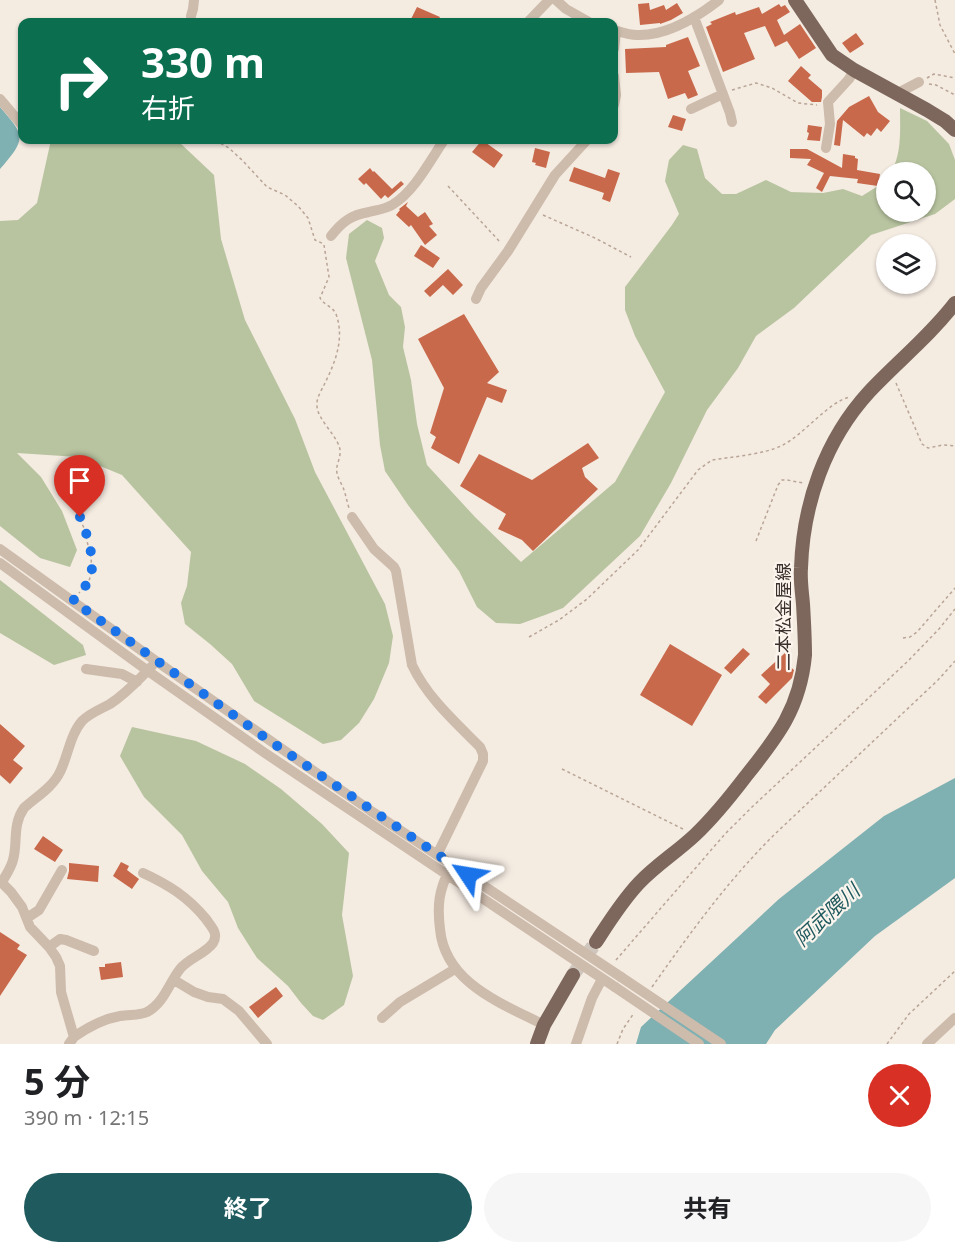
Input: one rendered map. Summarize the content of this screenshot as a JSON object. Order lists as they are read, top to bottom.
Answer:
{
  "streets": {
    "main road": ["二本松金屋線"]
  },
  "water": ["阿武隈川"],
  "page": {
    "turn": ["330 m", "右折"],
    "heading": ["5 分", "390 m · 12:15"],
    "buttons": ["終了", "共有"]
  }
}
